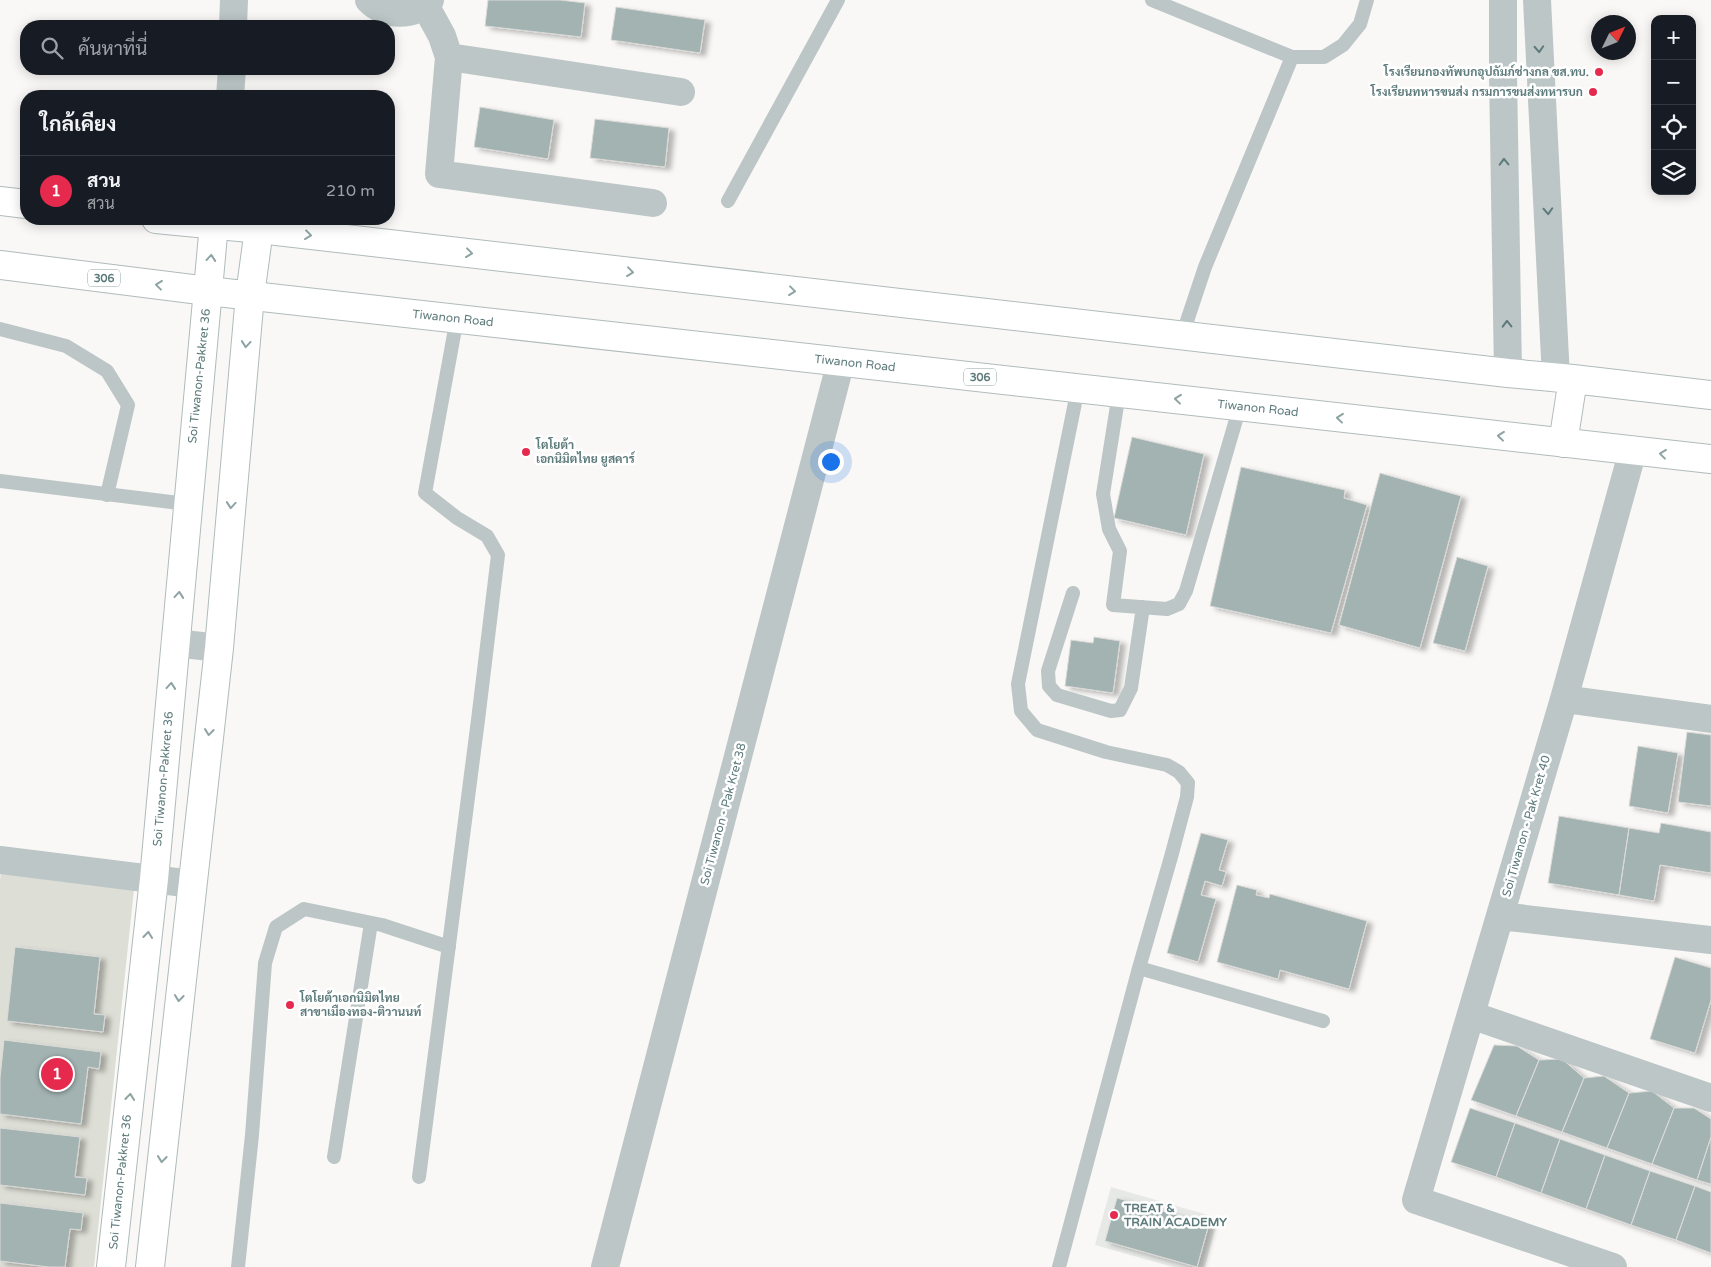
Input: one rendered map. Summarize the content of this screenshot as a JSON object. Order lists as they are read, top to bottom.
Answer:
{
  "streets": {
    "main road": ["306", "Tiwanon Road", "Soi Tiwanon-Pakkret 36"],
    "street": ["Soi Tiwanon - Pak Kret 38", "Soi Tiwanon - Pak Kret 40"]
  },
  "crossings": [
    ["Tiwanon Road", "Soi Tiwanon-Pakkret 36"],
    ["Tiwanon Road", "Soi Tiwanon - Pak Kret 38"],
    ["Tiwanon Road", "Soi Tiwanon - Pak Kret 40"]
  ],
  "places": [
    "โรงเรียนกองทัพบกอุปถัมภ์ช่างกล ขส.ทบ.",
    "โรงเรียนทหารขนส่ง กรมการขนส่งทหารบก",
    "โตโยต้า เอกนิมิตไทย ยูสคาร์",
    "โตโยต้าเอกนิมิตไทย สาขาเมืองทอง-ติวานนท์",
    "TREAT & TRAIN ACADEMY"
  ],
  "north": "top right",
  "page": {
    "map_buttons": ["+", "−"],
    "search": "ค้นหาที่นี่",
    "heading": "ใกล้เคียง",
    "list": [
      {
        "mark": "1",
        "name": "สวน",
        "note": "สวน",
        "value": "210 m"
      }
    ],
    "pins": "1"
  }
}
